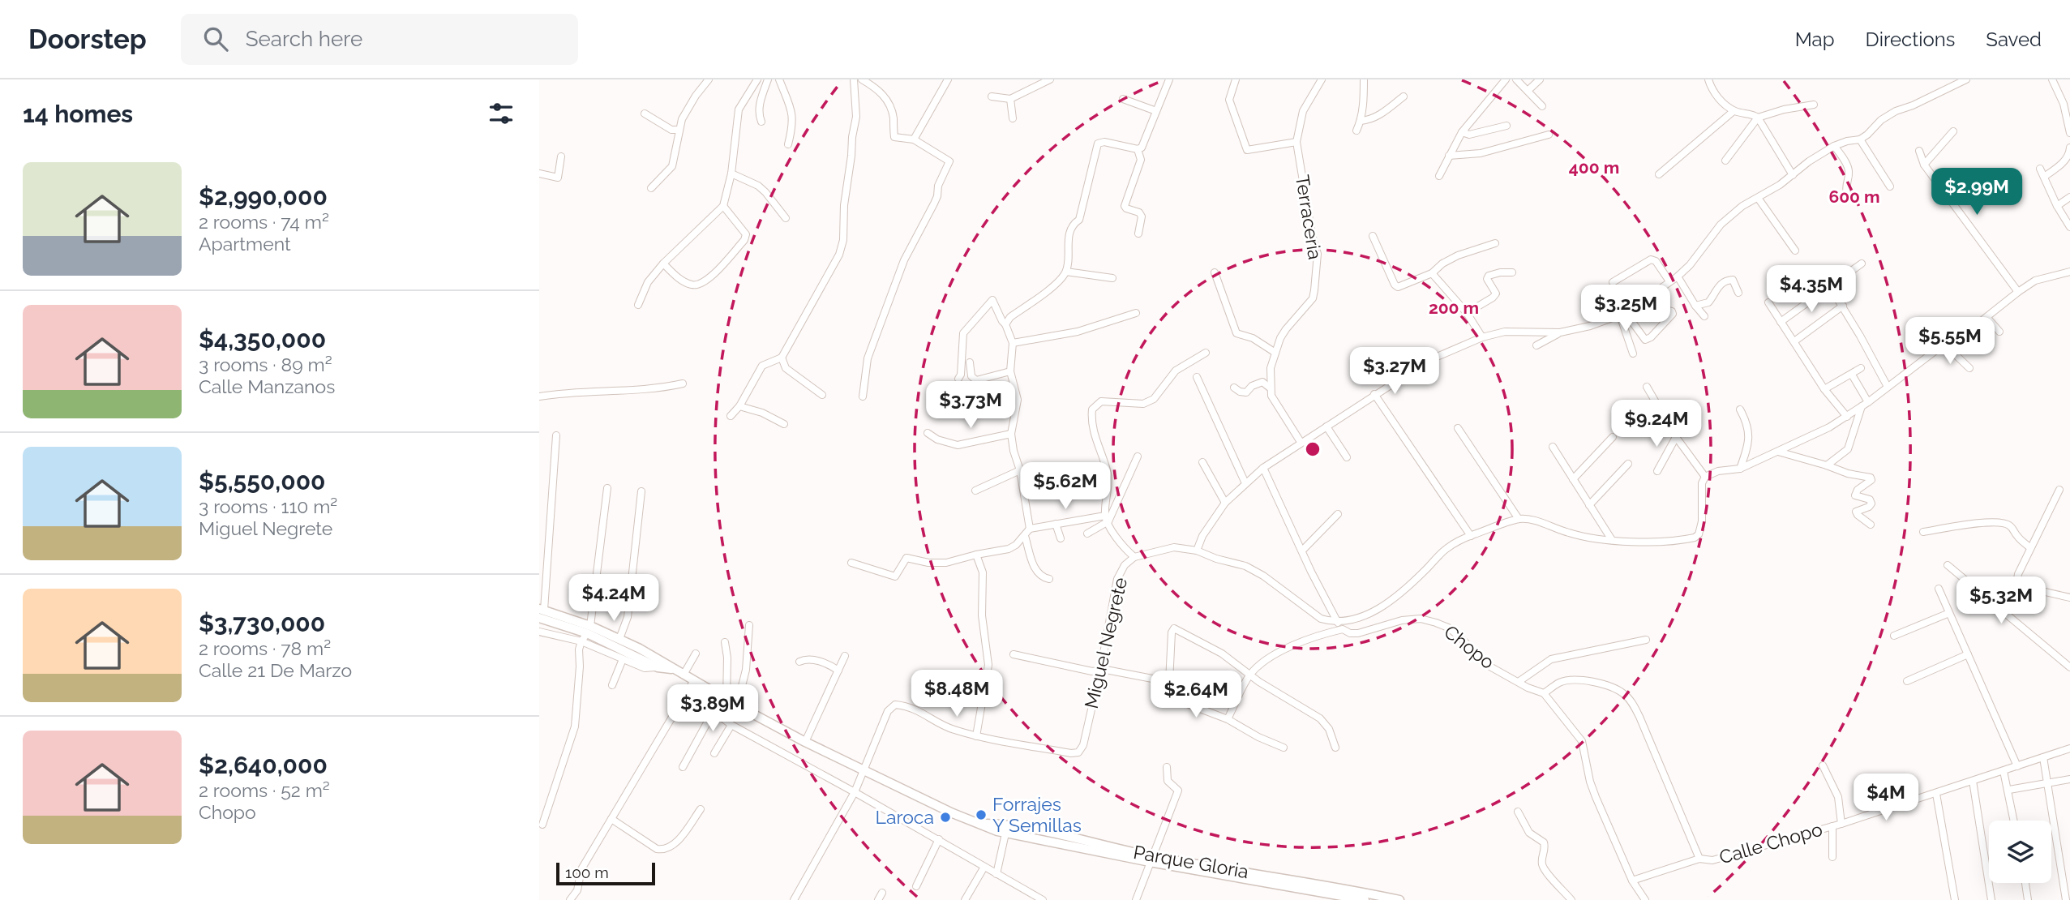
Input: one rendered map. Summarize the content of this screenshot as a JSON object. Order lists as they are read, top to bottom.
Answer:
{
  "streets": {
    "main road": ["Parque Gloria"],
    "street": [
      "Terraceria",
      "Miguel Negrete",
      "Chopo",
      "Calle Chopo"
    ]
  },
  "crossings": [
    ["Miguel Negrete", "Parque Gloria"],
    ["Chopo", "Calle Chopo"]
  ],
  "places": ["Forrajes Y Semillas", "Laroca"],
  "scale_bar": "100 m",
  "page": {
    "header": "Doorstep",
    "search": "Search here",
    "nav": ["Map", "Directions", "Saved"],
    "heading": "14 homes",
    "list": [
      {
        "name": "$2,990,000",
        "note": "2 rooms · 74 m² · Apartment"
      },
      {
        "name": "$4,350,000",
        "note": "3 rooms · 89 m² · Calle Manzanos"
      },
      {
        "name": "$5,550,000",
        "note": "3 rooms · 110 m² · Miguel Negrete"
      },
      {
        "name": "$3,730,000",
        "note": "2 rooms · 78 m² · Calle 21 De Marzo"
      },
      {
        "name": "$2,640,000",
        "note": "2 rooms · 52 m² · Chopo"
      }
    ],
    "price": [
      "$2.99M",
      "$4.35M",
      "$3.25M",
      "$5.55M",
      "$3.27M",
      "$3.73M",
      "$9.24M",
      "$5.62M",
      "$4.24M",
      "$5.32M",
      "$8.48M",
      "$2.64M",
      "$3.89M",
      "$4M"
    ],
    "scale": "100 m"
  },
  "rings": ["400 m", "600 m", "200 m"]
}
